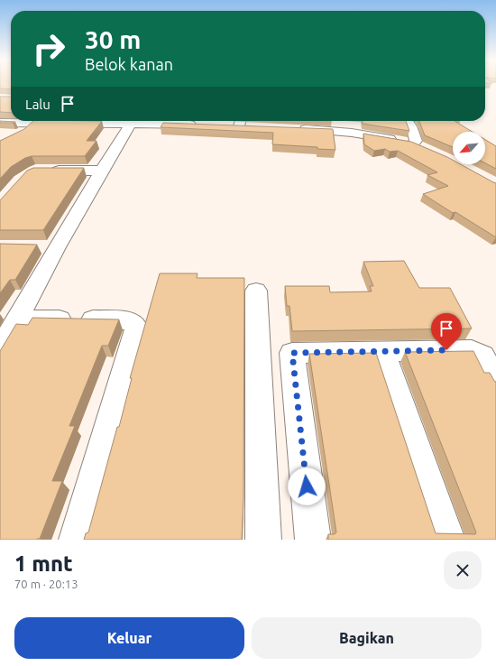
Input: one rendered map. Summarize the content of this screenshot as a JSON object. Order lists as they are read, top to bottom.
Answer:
{
  "north": "bottom left",
  "page": {
    "turn": ["30 m", "Belok kanan"],
    "then": "Lalu",
    "heading": ["1 mnt", "70 m · 20:13"],
    "buttons": ["Keluar", "Bagikan"]
  }
}
